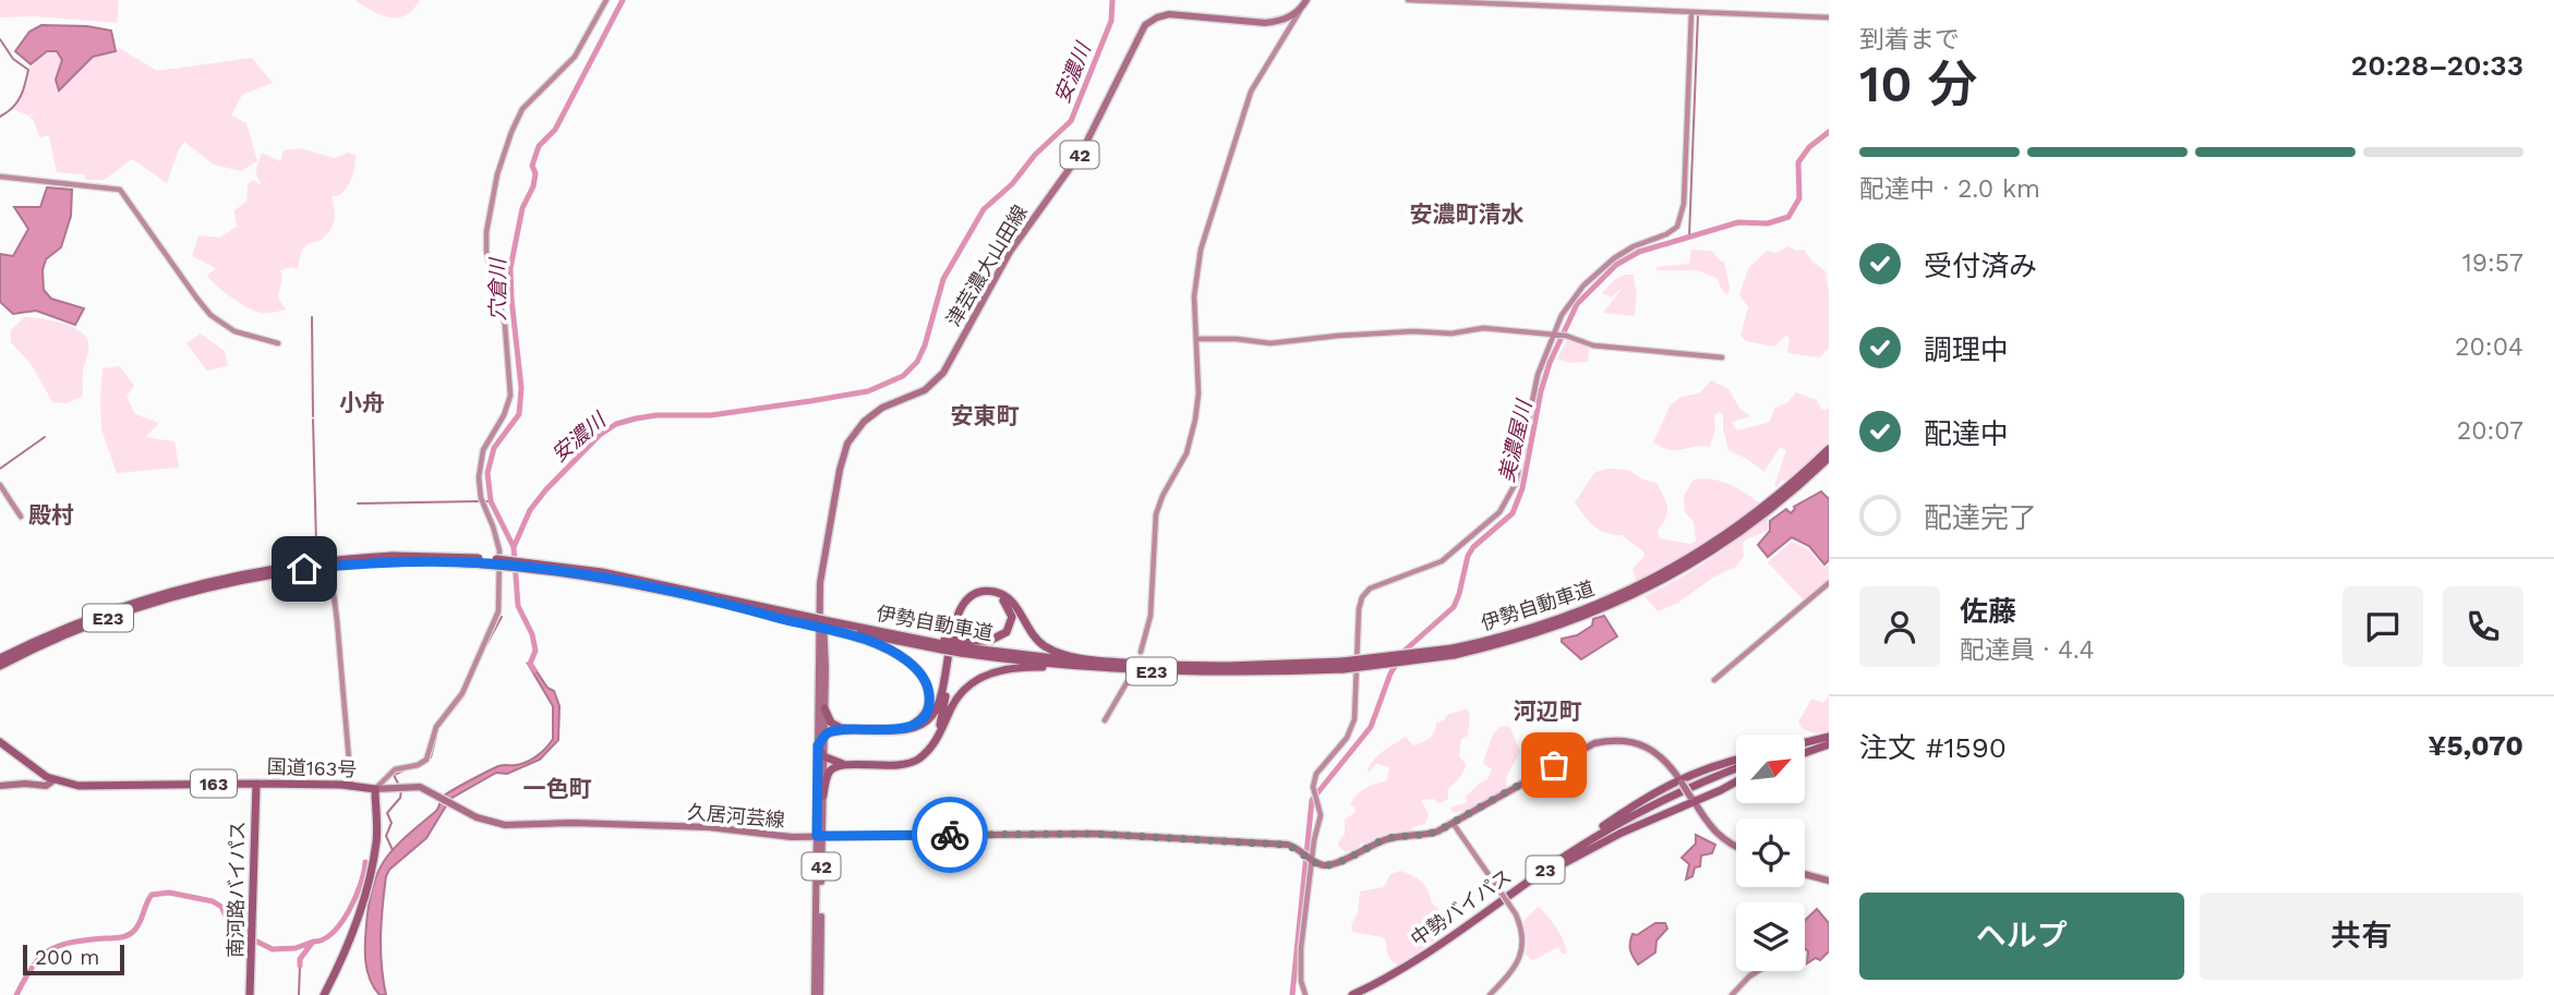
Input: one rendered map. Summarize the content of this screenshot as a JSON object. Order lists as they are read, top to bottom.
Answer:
{
  "streets": {
    "highway": [
      "伊勢自動車道",
      "E23",
      "国道163号",
      "163",
      "23",
      "南河路バイパス",
      "中勢バイパス"
    ],
    "main road": ["42", "津芸濃大山田線", "久居河芸線"]
  },
  "crossings": [
    ["津芸濃大山田線", "久居河芸線"],
    ["国道163号", "久居河芸線"],
    ["国道163号", "南河路バイパス"]
  ],
  "districts": [
    "安濃町清水",
    "小舟",
    "安東町",
    "殿村",
    "河辺町",
    "一色町"
  ],
  "water": ["安濃川", "穴倉川", "美濃屋川"],
  "scale_bar": "200 m",
  "north": "top right",
  "page": {
    "heading": ["10 分", "到着まで", "20:28–20:33"],
    "panel": [
      "佐藤",
      "配達員 · 4.4",
      "注文 #1590",
      "¥5,070"
    ],
    "bar": "配達中 · 2.0 km",
    "list": [
      ["受付済み", "19:57"],
      ["調理中", "20:04"],
      ["配達中", "20:07"],
      "配達完了"
    ],
    "buttons": ["ヘルプ", "共有"],
    "scale": "200 m"
  }
}
